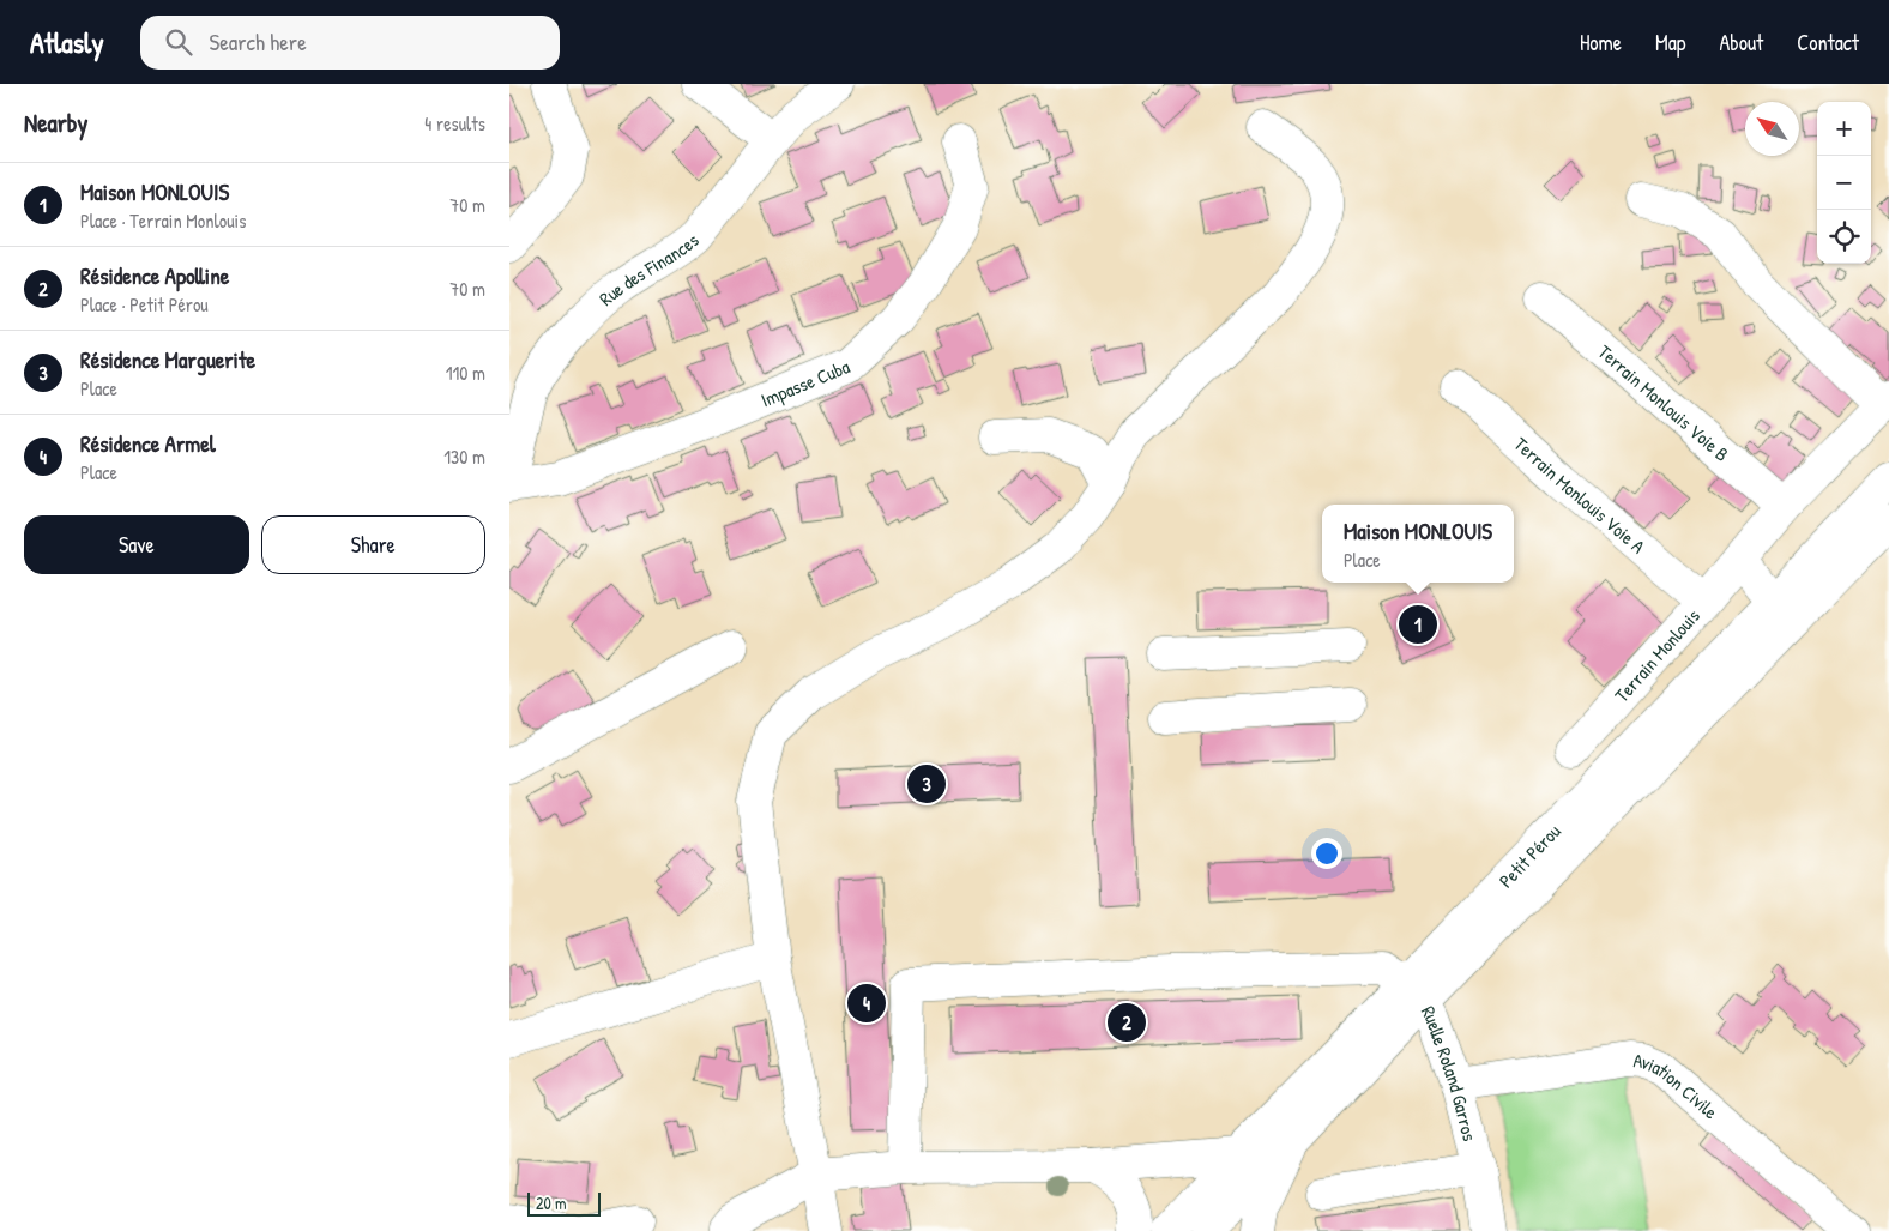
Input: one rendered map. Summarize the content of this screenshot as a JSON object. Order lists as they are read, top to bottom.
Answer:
{
  "streets": {
    "main road": [
      "Rue des Finances",
      "Impasse Cuba",
      "Terrain Monlouis Voie B",
      "Terrain Monlouis Voie A",
      "Terrain Monlouis",
      "Petit Pérou",
      "Ruelle Roland Garros",
      "Aviation Civile"
    ]
  },
  "crossings": [
    ["Rue des Finances", "Impasse Cuba"],
    ["Terrain Monlouis Voie B", "Terrain Monlouis"],
    ["Terrain Monlouis Voie A", "Terrain Monlouis"],
    ["Petit Pérou", "Ruelle Roland Garros"],
    ["Ruelle Roland Garros", "Aviation Civile"]
  ],
  "scale_bar": "20 m",
  "north": "top left",
  "page": {
    "header": "Atlasly",
    "search": "Search here",
    "nav": [
      "Home",
      "Map",
      "About",
      "Contact"
    ],
    "heading": ["Nearby", "4 results"],
    "map_buttons": ["+", "−"],
    "list": [
      {
        "mark": "1",
        "name": "Maison MONLOUIS",
        "note": "Place · Terrain Monlouis",
        "value": "70 m"
      },
      {
        "mark": "2",
        "name": "Résidence Apolline",
        "note": "Place · Petit Pérou",
        "value": "70 m"
      },
      {
        "mark": "3",
        "name": "Résidence Marguerite",
        "note": "Place",
        "value": "110 m"
      },
      {
        "mark": "4",
        "name": "Résidence Armel",
        "note": "Place",
        "value": "130 m"
      }
    ],
    "buttons": ["Save", "Share"],
    "popup": ["Maison MONLOUIS", "Place"],
    "pins": [
      "1",
      "3",
      "4",
      "2"
    ],
    "scale": "20 m"
  }
}
